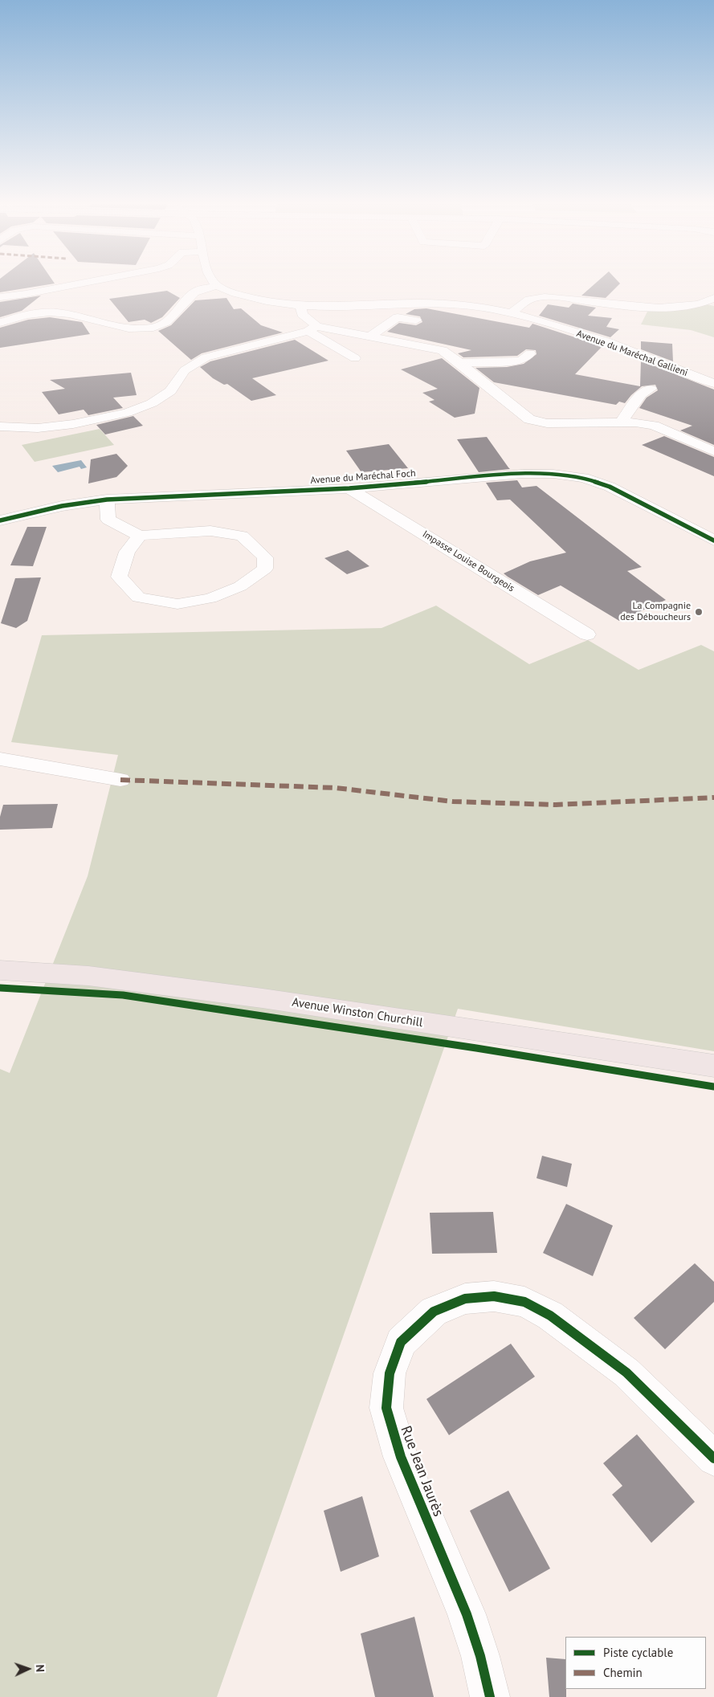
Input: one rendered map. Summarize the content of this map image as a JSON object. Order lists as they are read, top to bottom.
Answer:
{
  "streets": {
    "main road": ["Avenue Winston Churchill"],
    "street": [
      "Avenue du Maréchal Gallieni",
      "Avenue du Maréchal Foch",
      "Impasse Louise Bourgeois",
      "Rue Jean Jaurès"
    ]
  },
  "crossings": [
    ["Avenue du Maréchal Foch", "Impasse Louise Bourgeois"]
  ],
  "places": ["La Compagnie des Déboucheurs"],
  "legend": ["Piste cyclable", "Chemin"],
  "north": "right"
}
